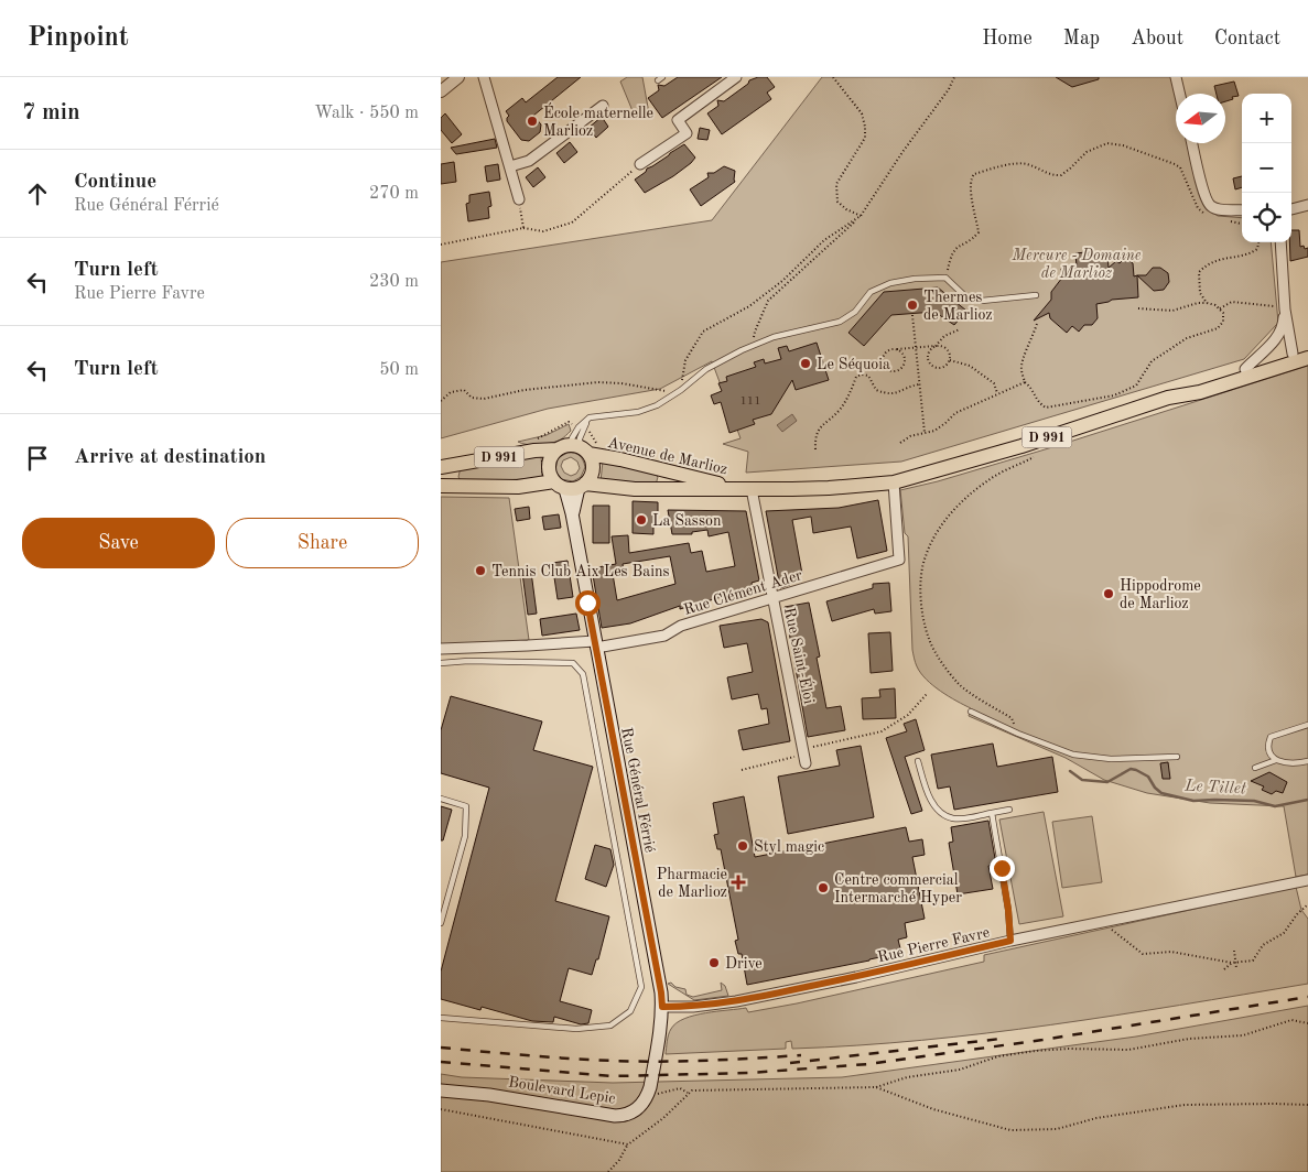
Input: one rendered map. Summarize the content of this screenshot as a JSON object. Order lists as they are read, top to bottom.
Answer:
{
  "streets": {
    "main road": [
      "D 991",
      "Avenue de Marlioz",
      "Rue Général Férrié",
      "Boulevard Lepic"
    ],
    "street": ["Rue Clément Ader", "Rue Saint-Éloi", "Rue Pierre Favre"]
  },
  "crossings": [
    ["D 991", "Avenue de Marlioz"],
    ["D 991", "Rue Général Férrié"],
    ["Avenue de Marlioz", "Rue Clément Ader"],
    ["Avenue de Marlioz", "Rue Saint-Éloi"],
    ["Avenue de Marlioz", "Rue Général Férrié"],
    ["Rue Clément Ader", "Rue Saint-Éloi"],
    ["Rue Clément Ader", "Rue Général Férrié"],
    ["Rue Général Férrié", "Rue Pierre Favre"],
    ["Rue Général Férrié", "Boulevard Lepic"]
  ],
  "water": ["Le Tillet"],
  "parks": ["Mercure - Domaine de Marlioz"],
  "places": {
    "other": [
      "École maternelle Marlioz",
      "Thermes de Marlioz",
      "Le Séquoia",
      "La Sasson",
      "Tennis Club Aix Les Bains",
      "Hippodrome de Marlioz",
      "Styl magic",
      "Centre commercial Intermarché Hyper",
      "Drive"
    ],
    "health": ["Pharmacie de Marlioz"]
  },
  "house_numbers": ["111"],
  "north": "left",
  "page": {
    "header": "Pinpoint",
    "nav": [
      "Home",
      "Map",
      "About",
      "Contact"
    ],
    "heading": ["7 min", "Walk · 550 m"],
    "map_buttons": ["+", "−"],
    "list": [
      ["Continue", "Rue Général Férrié", "270 m"],
      ["Turn left", "Rue Pierre Favre", "230 m"],
      ["Turn left", "50 m"],
      "Arrive at destination"
    ],
    "buttons": ["Save", "Share"]
  }
}
